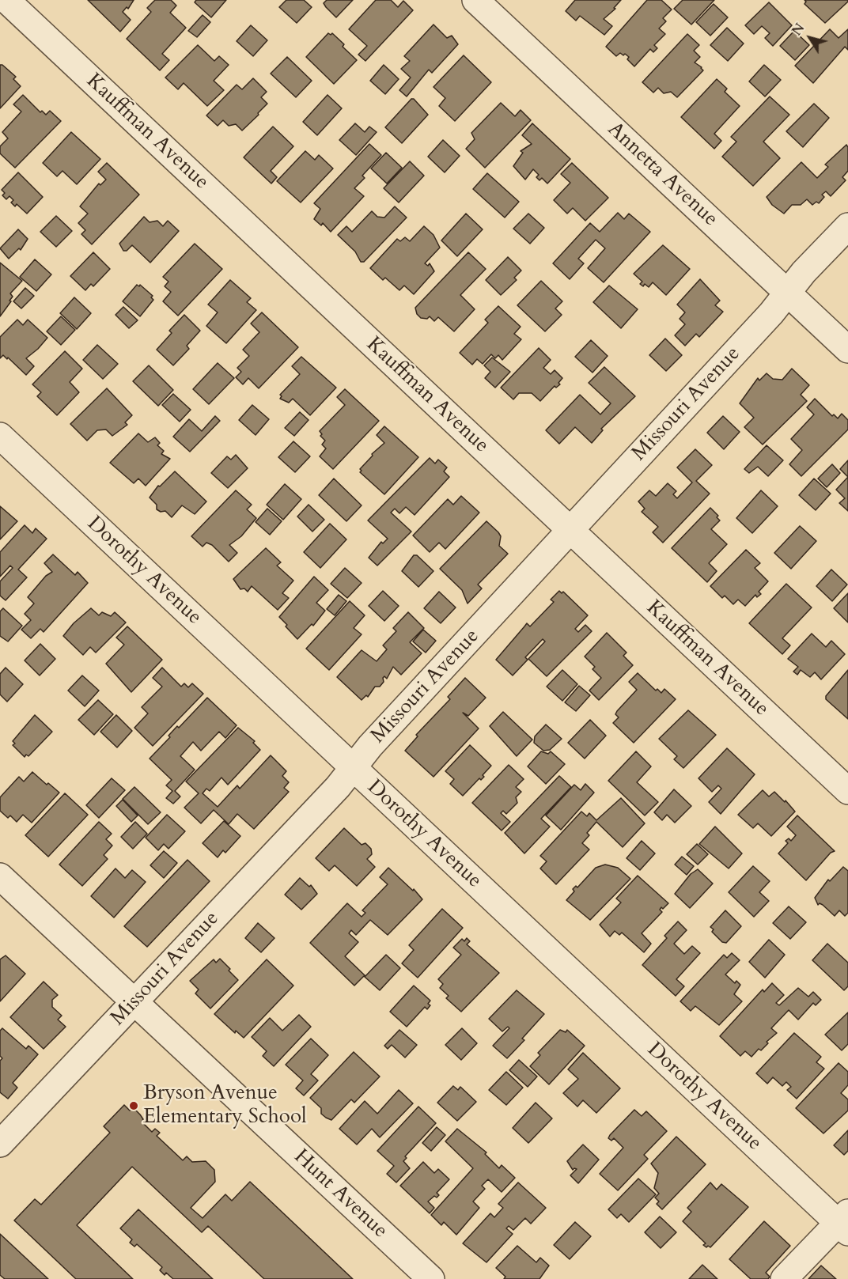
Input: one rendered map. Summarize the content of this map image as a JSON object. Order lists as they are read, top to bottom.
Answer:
{
  "streets": {
    "street": [
      "Kauffman Avenue",
      "Annetta Avenue",
      "Missouri Avenue",
      "Dorothy Avenue",
      "Hunt Avenue"
    ]
  },
  "crossings": [
    ["Kauffman Avenue", "Missouri Avenue"],
    ["Annetta Avenue", "Missouri Avenue"],
    ["Missouri Avenue", "Dorothy Avenue"],
    ["Missouri Avenue", "Hunt Avenue"]
  ],
  "places": ["Bryson Avenue Elementary School"],
  "north": "top left"
}
